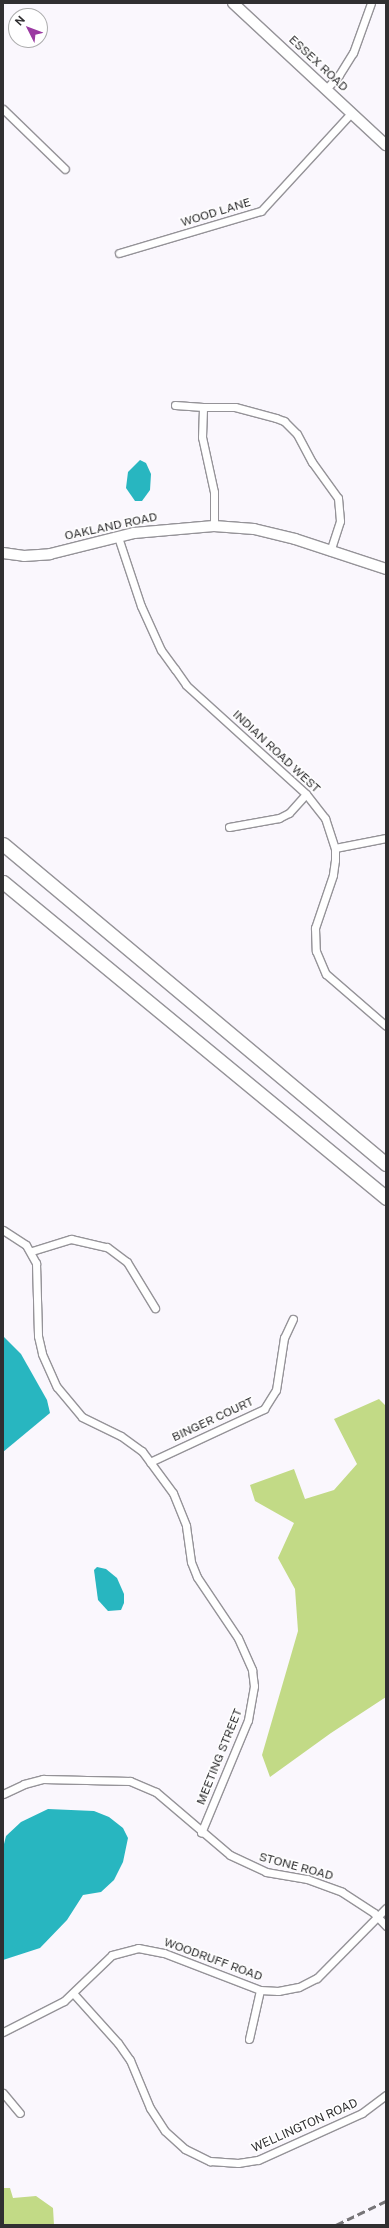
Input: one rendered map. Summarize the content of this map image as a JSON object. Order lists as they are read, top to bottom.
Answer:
{
  "streets": {
    "street": [
      "ESSEX ROAD",
      "WOOD LANE",
      "OAKLAND ROAD",
      "INDIAN ROAD WEST",
      "BINGER COURT",
      "MEETING STREET",
      "STONE ROAD",
      "WOODRUFF ROAD",
      "WELLINGTON ROAD"
    ]
  },
  "crossings": [
    ["ESSEX ROAD", "WOOD LANE"],
    ["OAKLAND ROAD", "INDIAN ROAD WEST"],
    ["BINGER COURT", "MEETING STREET"],
    ["MEETING STREET", "STONE ROAD"],
    ["STONE ROAD", "WOODRUFF ROAD"],
    ["WOODRUFF ROAD", "WELLINGTON ROAD"]
  ],
  "north": "top left"
}
